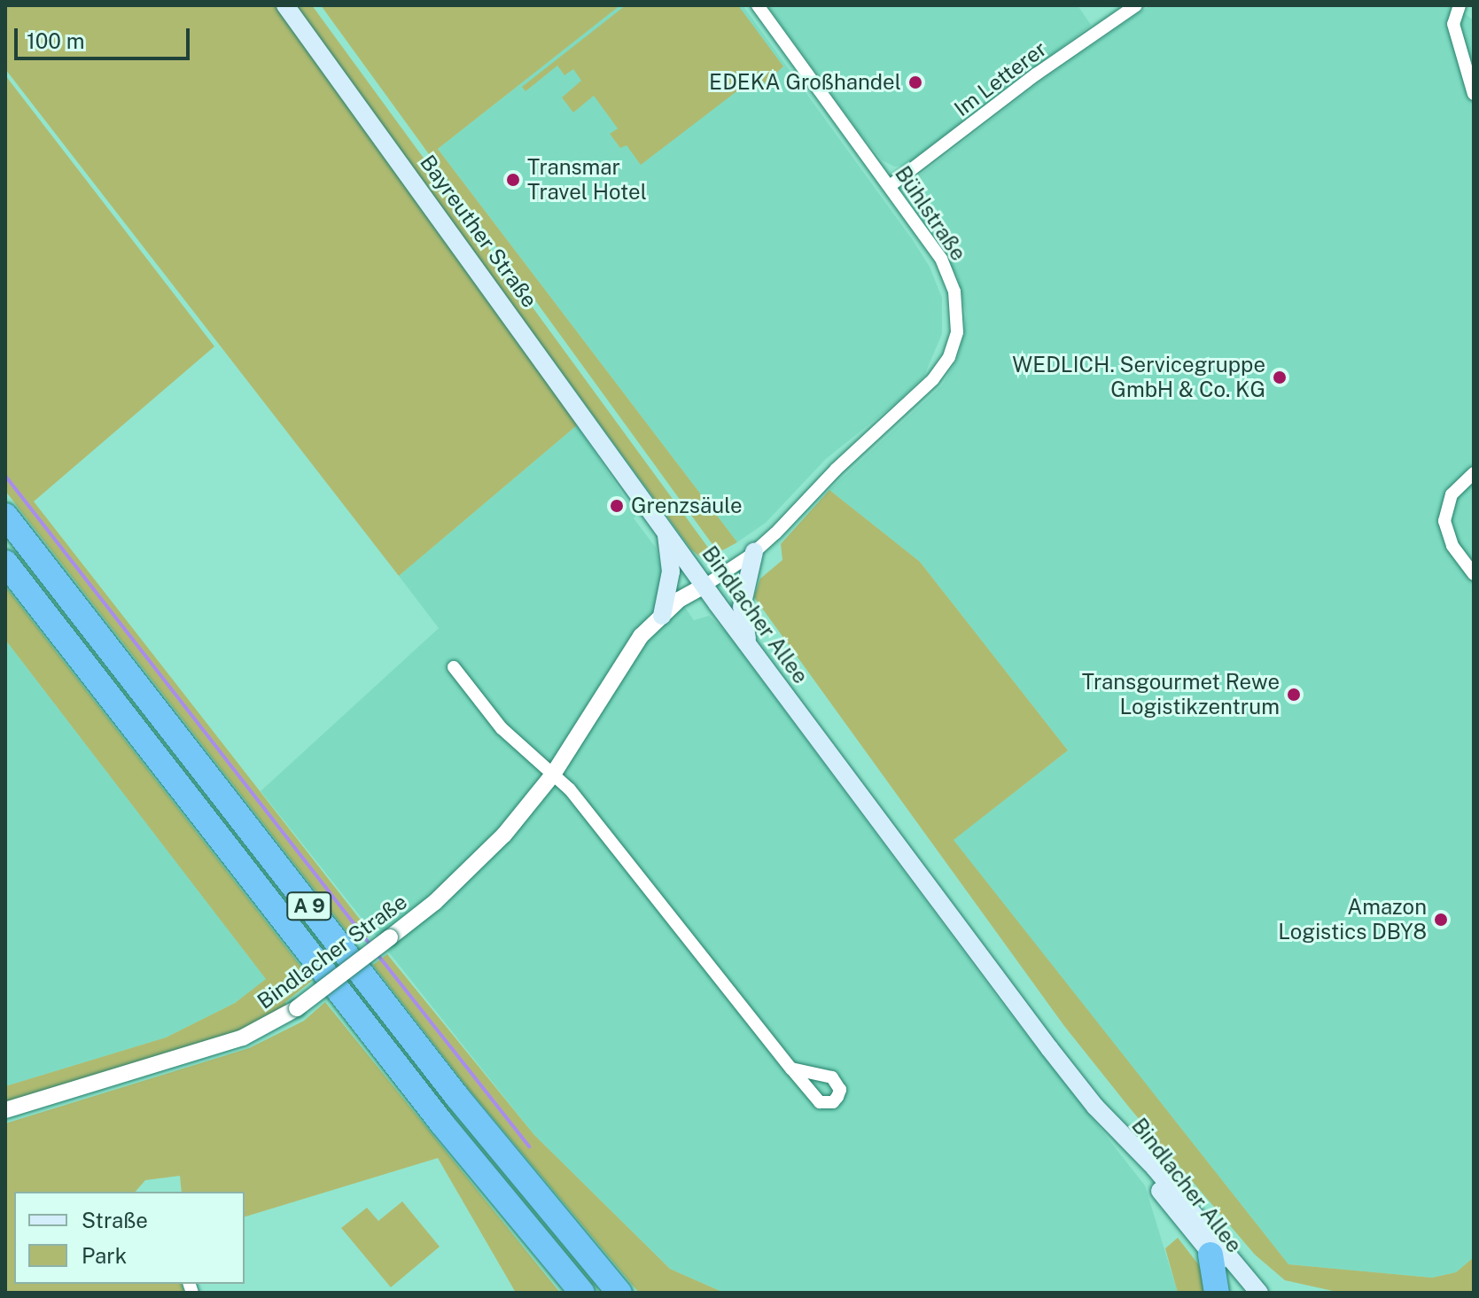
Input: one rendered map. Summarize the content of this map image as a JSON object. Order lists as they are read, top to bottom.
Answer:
{
  "streets": {
    "highway": ["A 9"],
    "main road": ["Bayreuther Straße", "Bindlacher Allee"],
    "street": ["Im Letterer", "Bühlstraße", "Bindlacher Straße"]
  },
  "crossings": [
    ["Im Letterer", "Bühlstraße"],
    ["Bühlstraße", "Bindlacher Allee"],
    ["Bühlstraße", "Bindlacher Straße"],
    ["Bayreuther Straße", "Bindlacher Allee"],
    ["Bindlacher Allee", "Bindlacher Straße"]
  ],
  "places": [
    "EDEKA Großhandel",
    "Transmar Travel Hotel",
    "WEDLICH. Servicegruppe GmbH & Co. KG",
    "Grenzsäule",
    "Transgourmet Rewe Logistikzentrum",
    "Amazon Logistics DBY8"
  ],
  "legend": ["Straße", "Park"],
  "scale_bar": "100 m"
}
